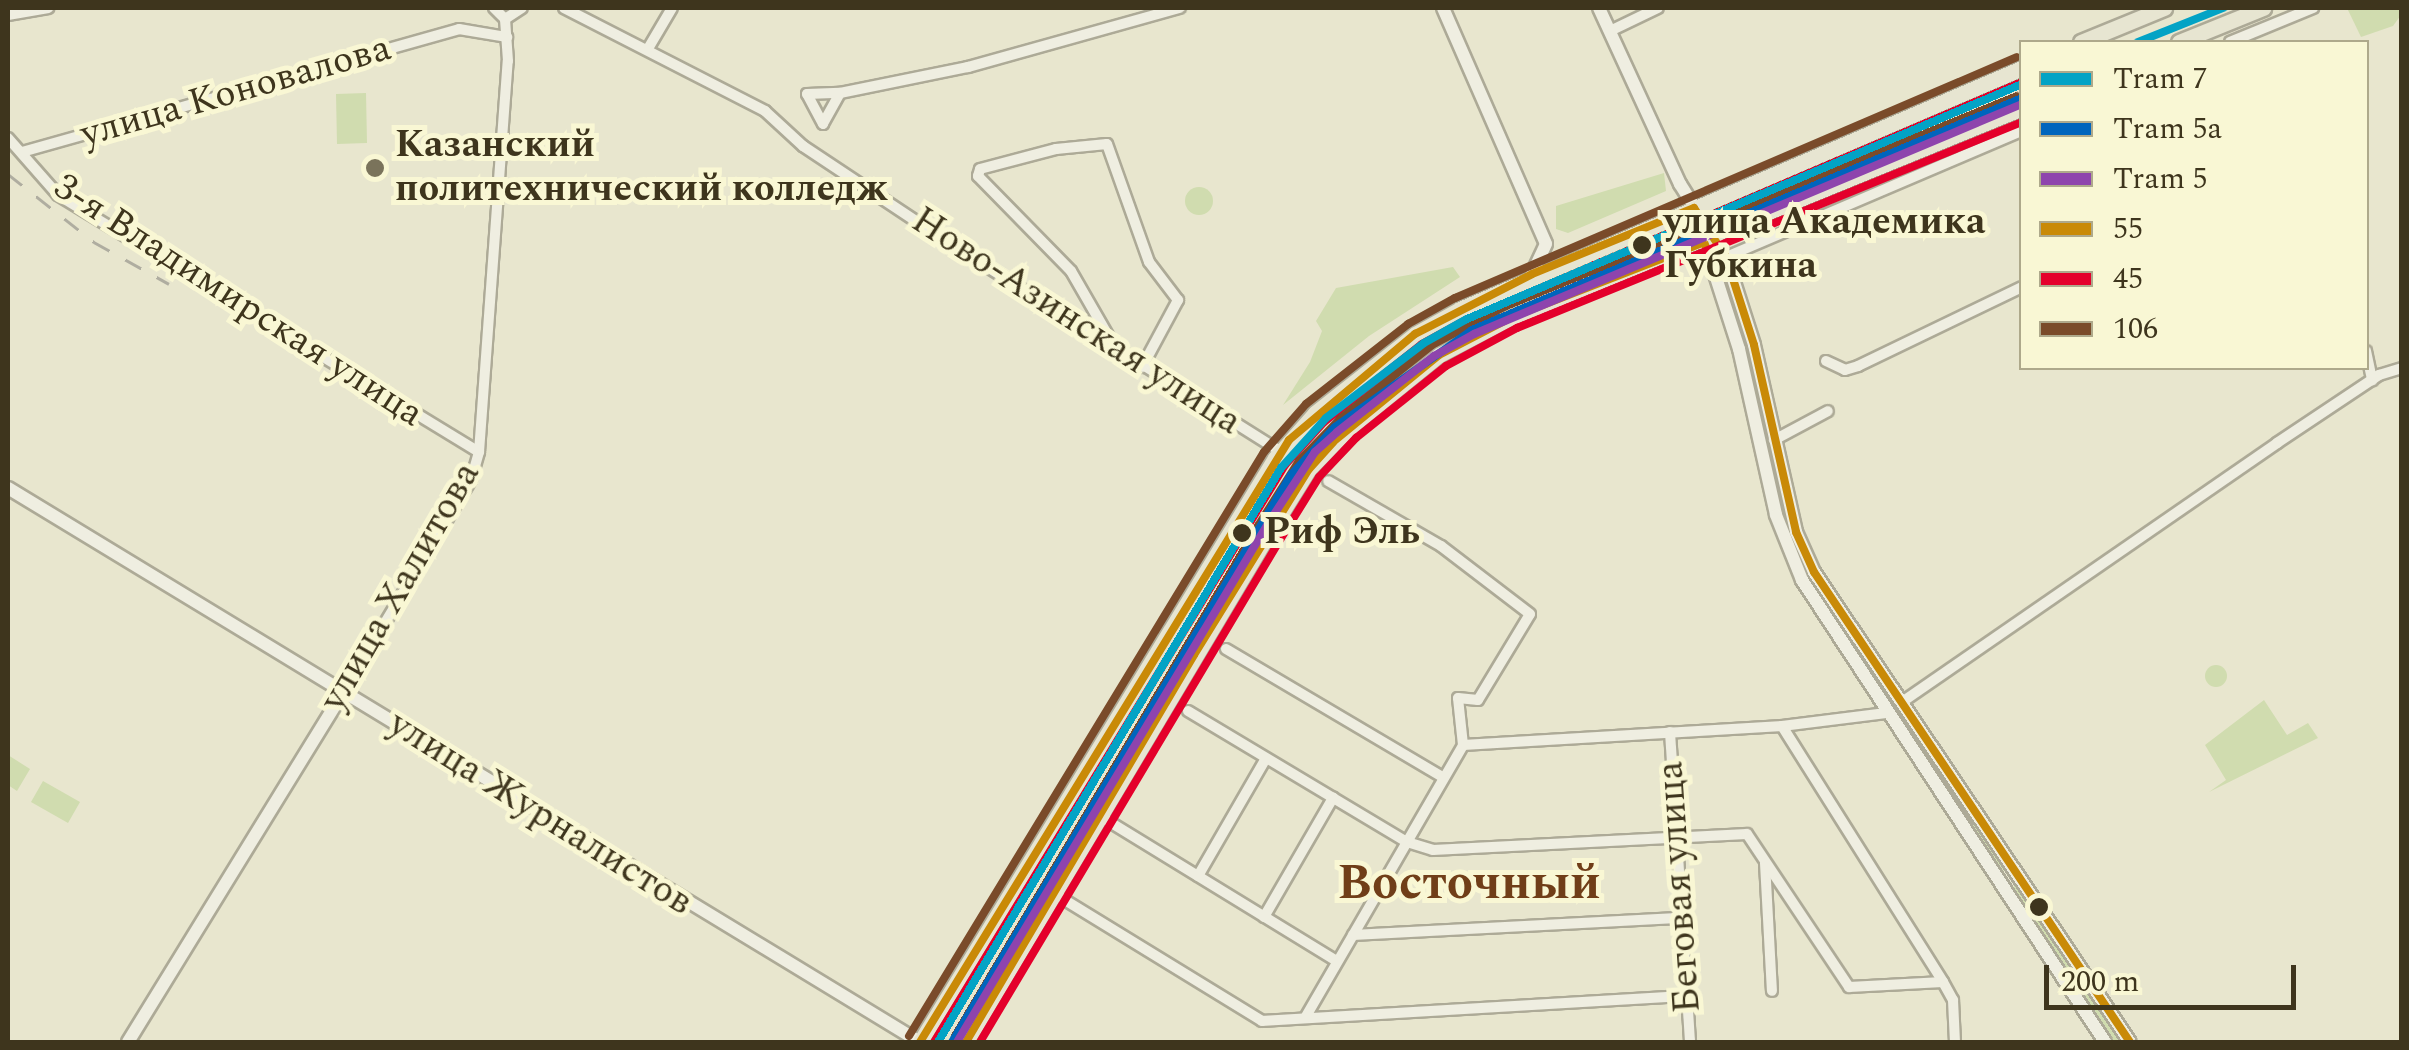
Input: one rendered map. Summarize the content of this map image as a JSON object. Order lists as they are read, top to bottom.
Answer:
{
  "streets": {
    "street": [
      "улица Коновалова",
      "3-я Владимирская улица",
      "Ново-Азинская улица",
      "улица Халитова",
      "улица Журналистов",
      "Беговая улица"
    ]
  },
  "crossings": [
    ["улица Коновалова", "3-я Владимирская улица"],
    ["улица Коновалова", "улица Халитова"],
    ["3-я Владимирская улица", "улица Халитова"],
    ["улица Халитова", "улица Журналистов"]
  ],
  "districts": ["Восточный"],
  "places": ["Казанский политехнический колледж", "улица Академика Губкина", "Риф Эль"],
  "lines": [
    "tram line 7",
    "transit line 106",
    "transit line 45",
    "tram line 5а",
    "tram line 5",
    "transit line 55"
  ],
  "legend": [
    "Tram 7",
    "Tram 5а",
    "Tram 5",
    "55",
    "45",
    "106"
  ],
  "scale_bar": "200 m"
}
